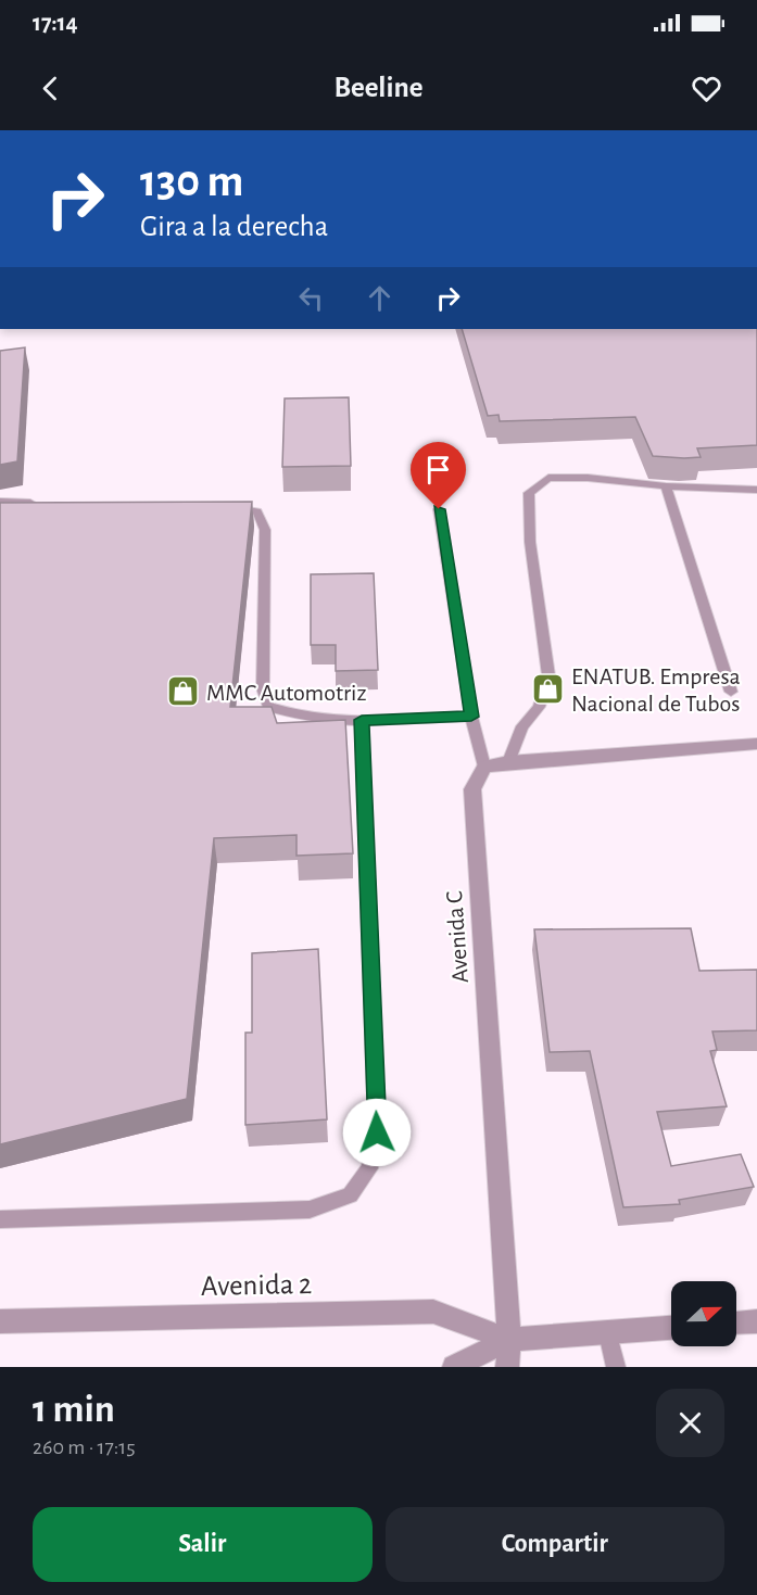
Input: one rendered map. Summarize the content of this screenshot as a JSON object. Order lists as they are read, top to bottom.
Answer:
{
  "streets": {
    "street": ["Avenida C", "Avenida 2"]
  },
  "crossings": [
    ["Avenida C", "Avenida 2"]
  ],
  "places": {
    "shop": ["ENATUB. Empresa Nacional de Tubos", "MMC Automotriz"]
  },
  "north": "right",
  "page": {
    "status": "17:14",
    "header": "Beeline",
    "turn": ["130 m", "Gira a la derecha"],
    "heading": ["1 min", "260 m · 17:15"],
    "buttons": ["Salir", "Compartir"]
  }
}
